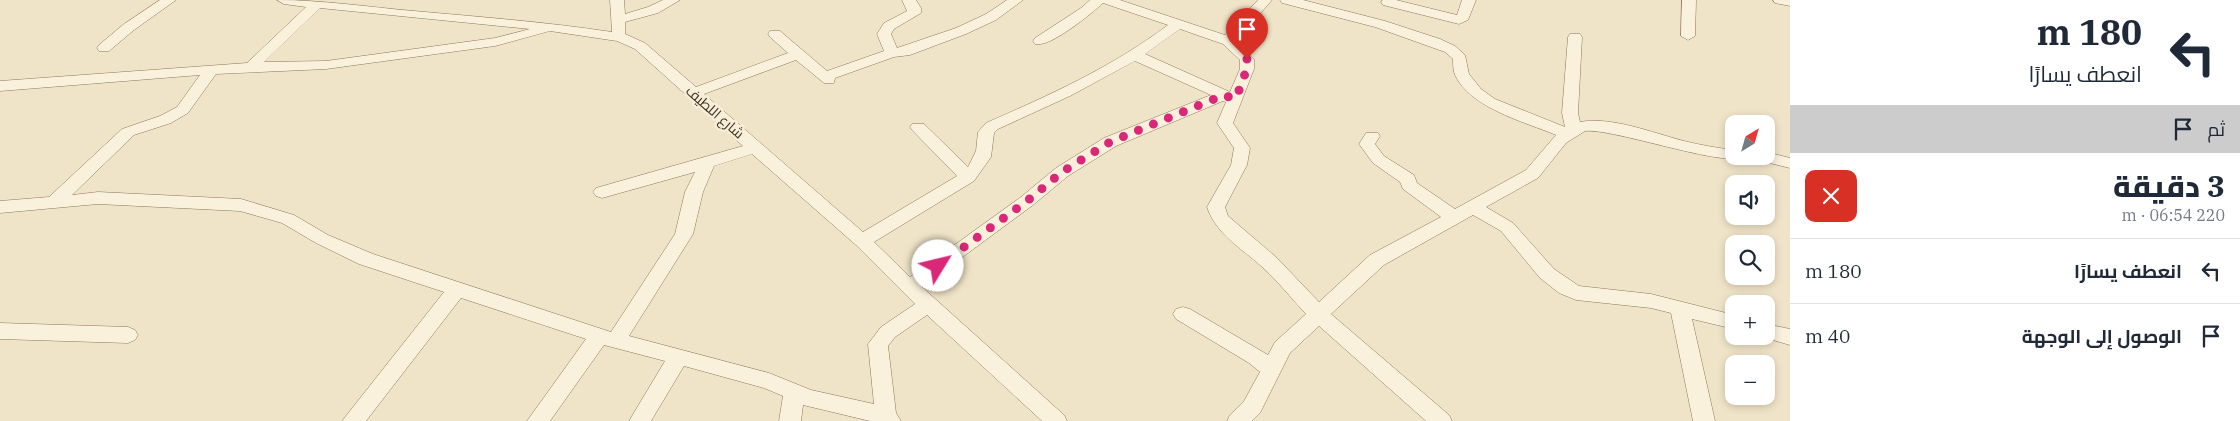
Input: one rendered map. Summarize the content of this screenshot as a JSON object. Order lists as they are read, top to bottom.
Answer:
{
  "streets": {
    "street": ["شارع اللطيف"]
  },
  "north": "top right",
  "page": {
    "turn": ["180 m", "انعطف يسارًا"],
    "then": "ثم",
    "map_buttons": ["+", "−"],
    "heading": ["3 دقيقة", "220 m · 06:54"],
    "list": [
      {
        "name": "انعطف يسارًا",
        "value": "180 m"
      },
      {
        "name": "الوصول إلى الوجهة",
        "value": "40 m"
      }
    ]
  }
}
